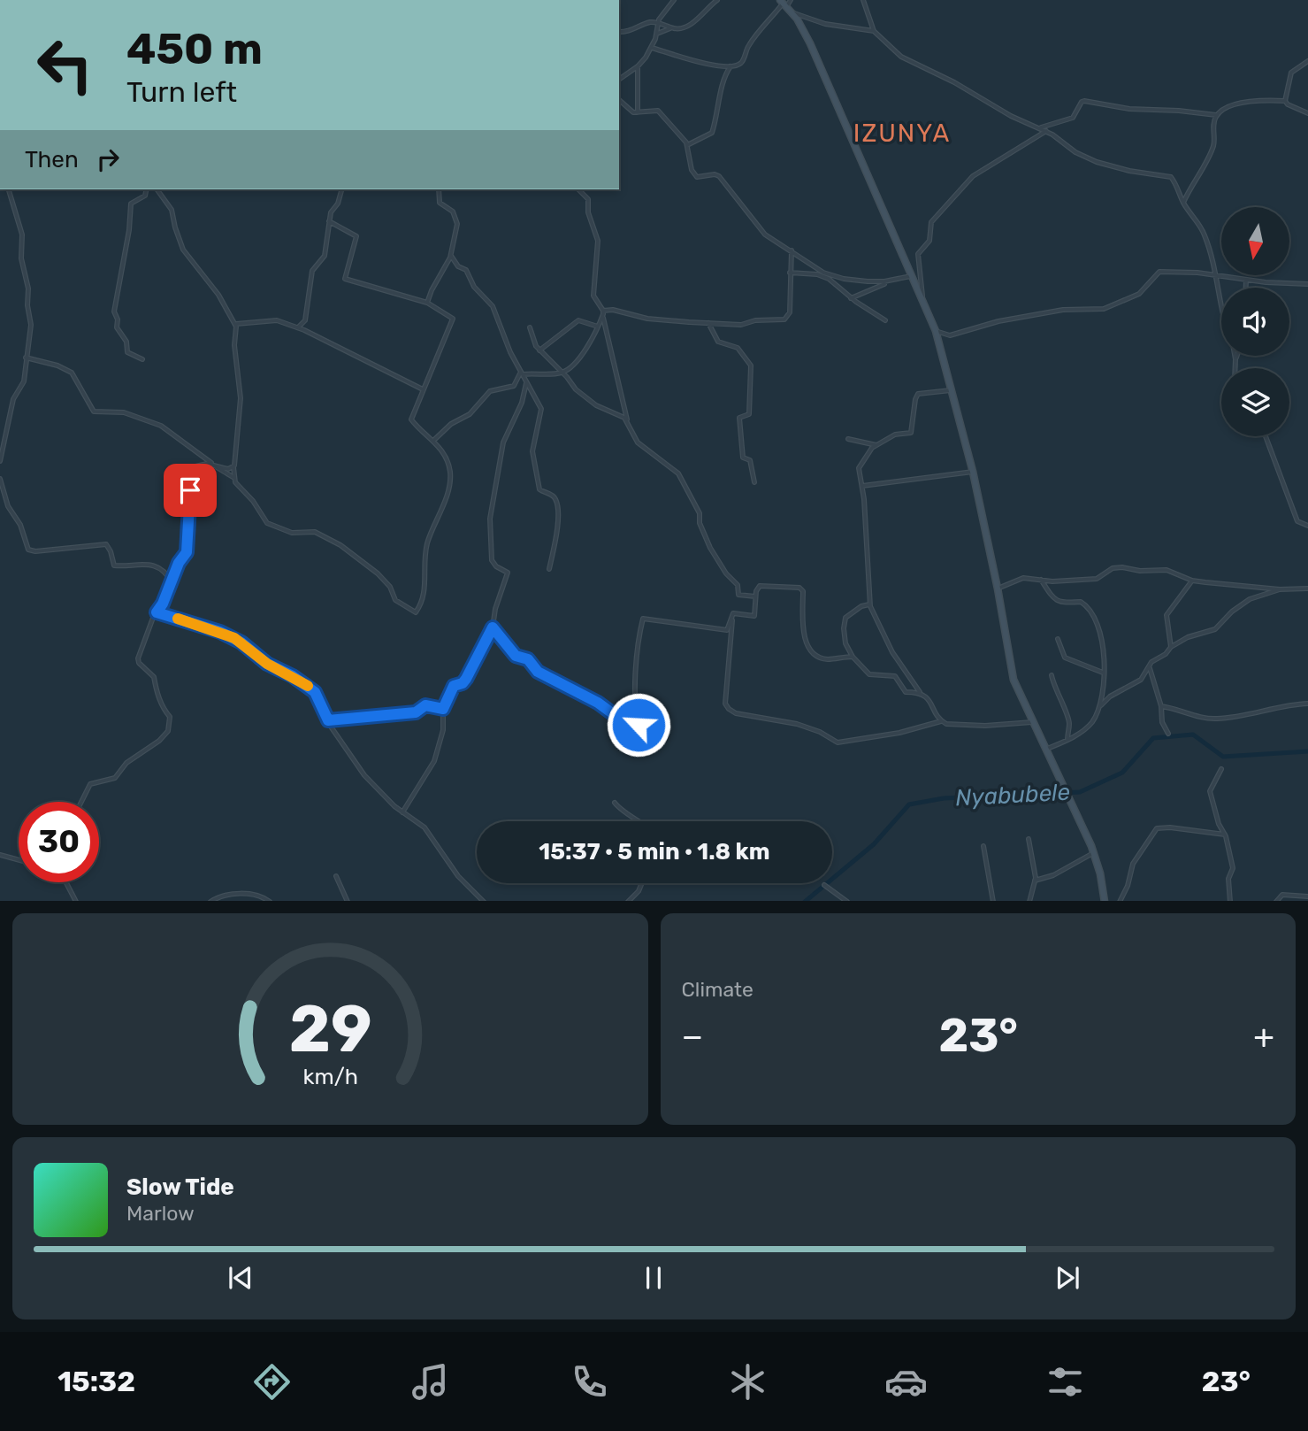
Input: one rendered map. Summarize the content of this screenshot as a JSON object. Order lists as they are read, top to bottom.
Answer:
{
  "districts": ["IZUNYA"],
  "water": ["Nyabubele"],
  "north": "bottom",
  "page": {
    "turn": ["450 m", "Turn left"],
    "then": "Then",
    "limit": "30",
    "trip": "15:37 · 5 min · 1.8 km",
    "tile": "Climate",
    "heat": ["−", "23°", "+"],
    "song": ["Slow Tide", "Marlow"],
    "tabs": ["15:32", "23°"],
    "gauge": ["29", "km/h"]
  }
}
